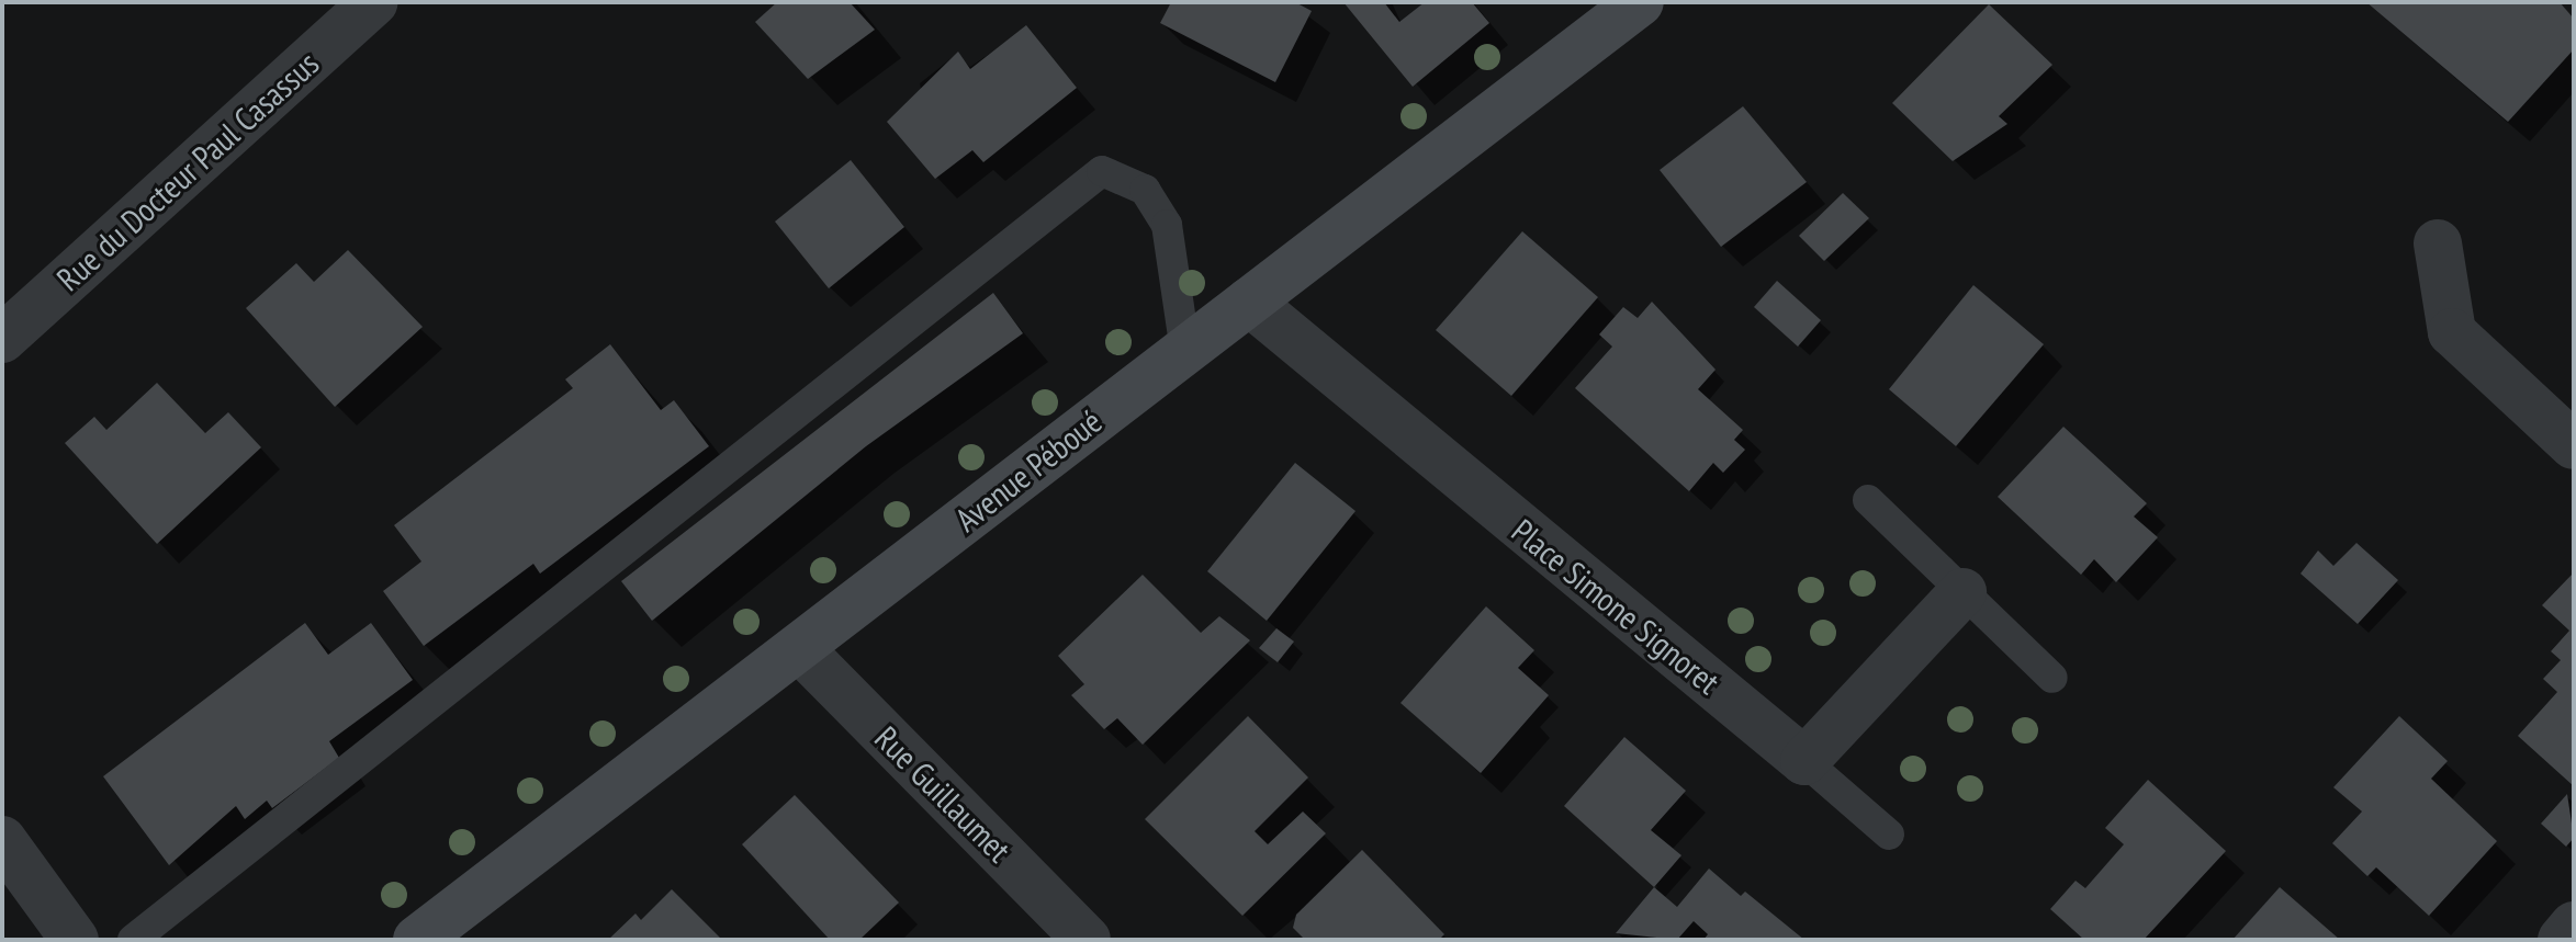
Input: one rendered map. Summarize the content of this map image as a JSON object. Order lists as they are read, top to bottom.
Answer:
{
  "streets": {
    "street": [
      "Rue du Docteur Paul Casassus",
      "Avenue Péboué",
      "Place Simone Signoret",
      "Rue Guillaumet"
    ]
  },
  "crossings": [
    ["Avenue Péboué", "Place Simone Signoret"],
    ["Avenue Péboué", "Rue Guillaumet"]
  ]
}
